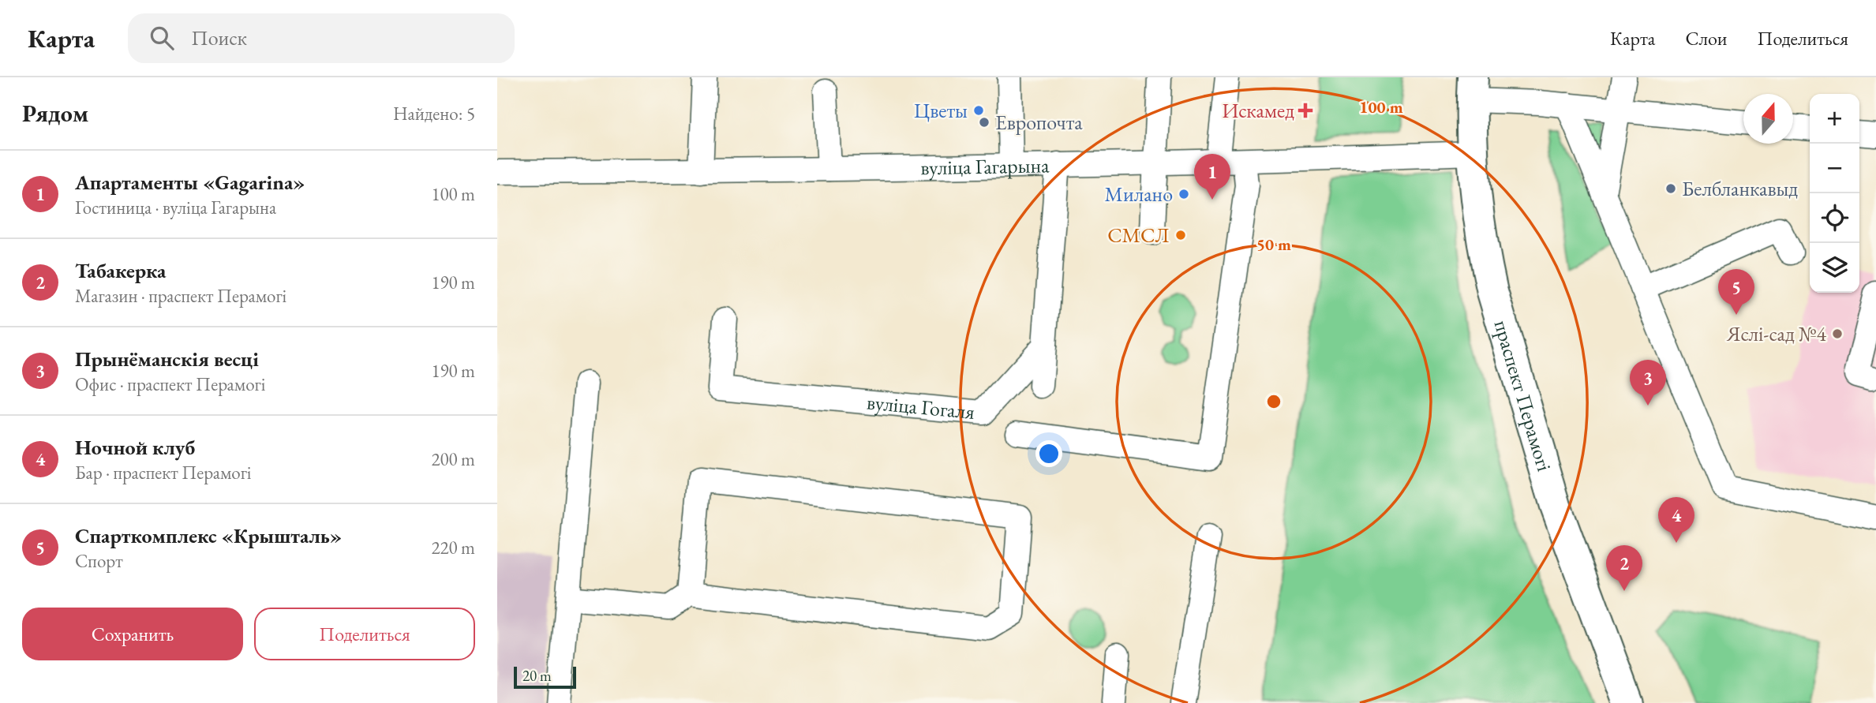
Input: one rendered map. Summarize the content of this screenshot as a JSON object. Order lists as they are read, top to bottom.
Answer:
{
  "streets": {
    "main road": ["праспект Перамогі"],
    "street": ["вуліца Гагарына", "вуліца Гогаля"]
  },
  "crossings": [
    ["вуліца Гагарына", "праспект Перамогі"]
  ],
  "places": {
    "other": [
      "Цветы",
      "Европочта",
      "Белбланкавыд",
      "Милано",
      "СМСЛ",
      "Яслі-сад №4"
    ],
    "health": ["Искамед"]
  },
  "scale_bar": "20 m",
  "north": "top",
  "page": {
    "header": "Карта",
    "search": "Поиск",
    "nav": ["Карта", "Слои", "Поделиться"],
    "heading": ["Рядом", "Найдено: 5"],
    "map_buttons": ["+", "−"],
    "list": [
      {
        "mark": "1",
        "name": "Апартаменты «Gagarina»",
        "note": "Гостиница · вуліца Гагарына",
        "value": "100 m"
      },
      {
        "mark": "2",
        "name": "Табакерка",
        "note": "Магазин · праспект Перамогі",
        "value": "190 m"
      },
      {
        "mark": "3",
        "name": "Прынёманскія весці",
        "note": "Офис · праспект Перамогі",
        "value": "190 m"
      },
      {
        "mark": "4",
        "name": "Ночной клуб",
        "note": "Бар · праспект Перамогі",
        "value": "200 m"
      },
      {
        "mark": "5",
        "name": "Спарткомплекс «Крышталь»",
        "note": "Спорт",
        "value": "220 m"
      }
    ],
    "pins": [
      "1",
      "5",
      "3",
      "4",
      "2"
    ],
    "buttons": ["Сохранить", "Поделиться"],
    "scale": "20 m"
  },
  "rings": ["100 m", "50 m"]
}
